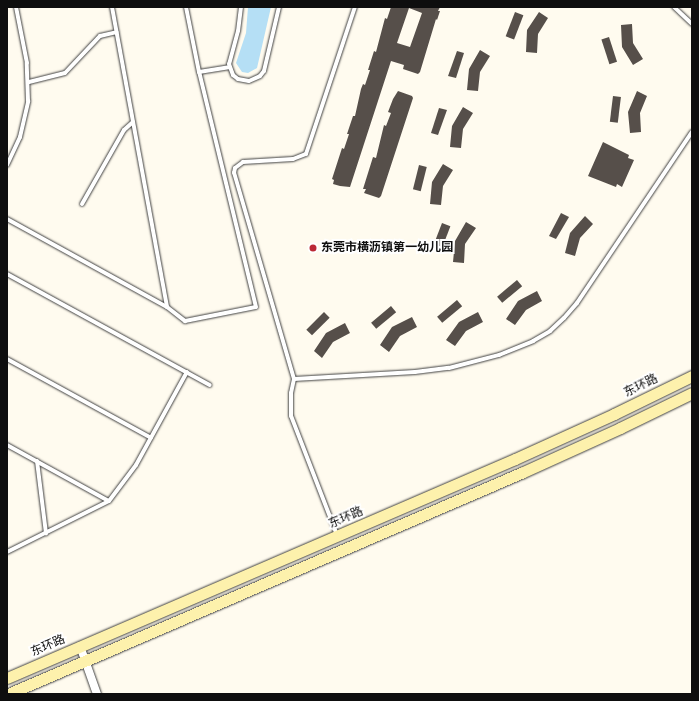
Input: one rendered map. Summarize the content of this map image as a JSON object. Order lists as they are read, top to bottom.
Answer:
{
  "streets": {
    "main road": ["东环路"]
  },
  "places": ["东莞市横沥镇第一幼儿园"]
}
